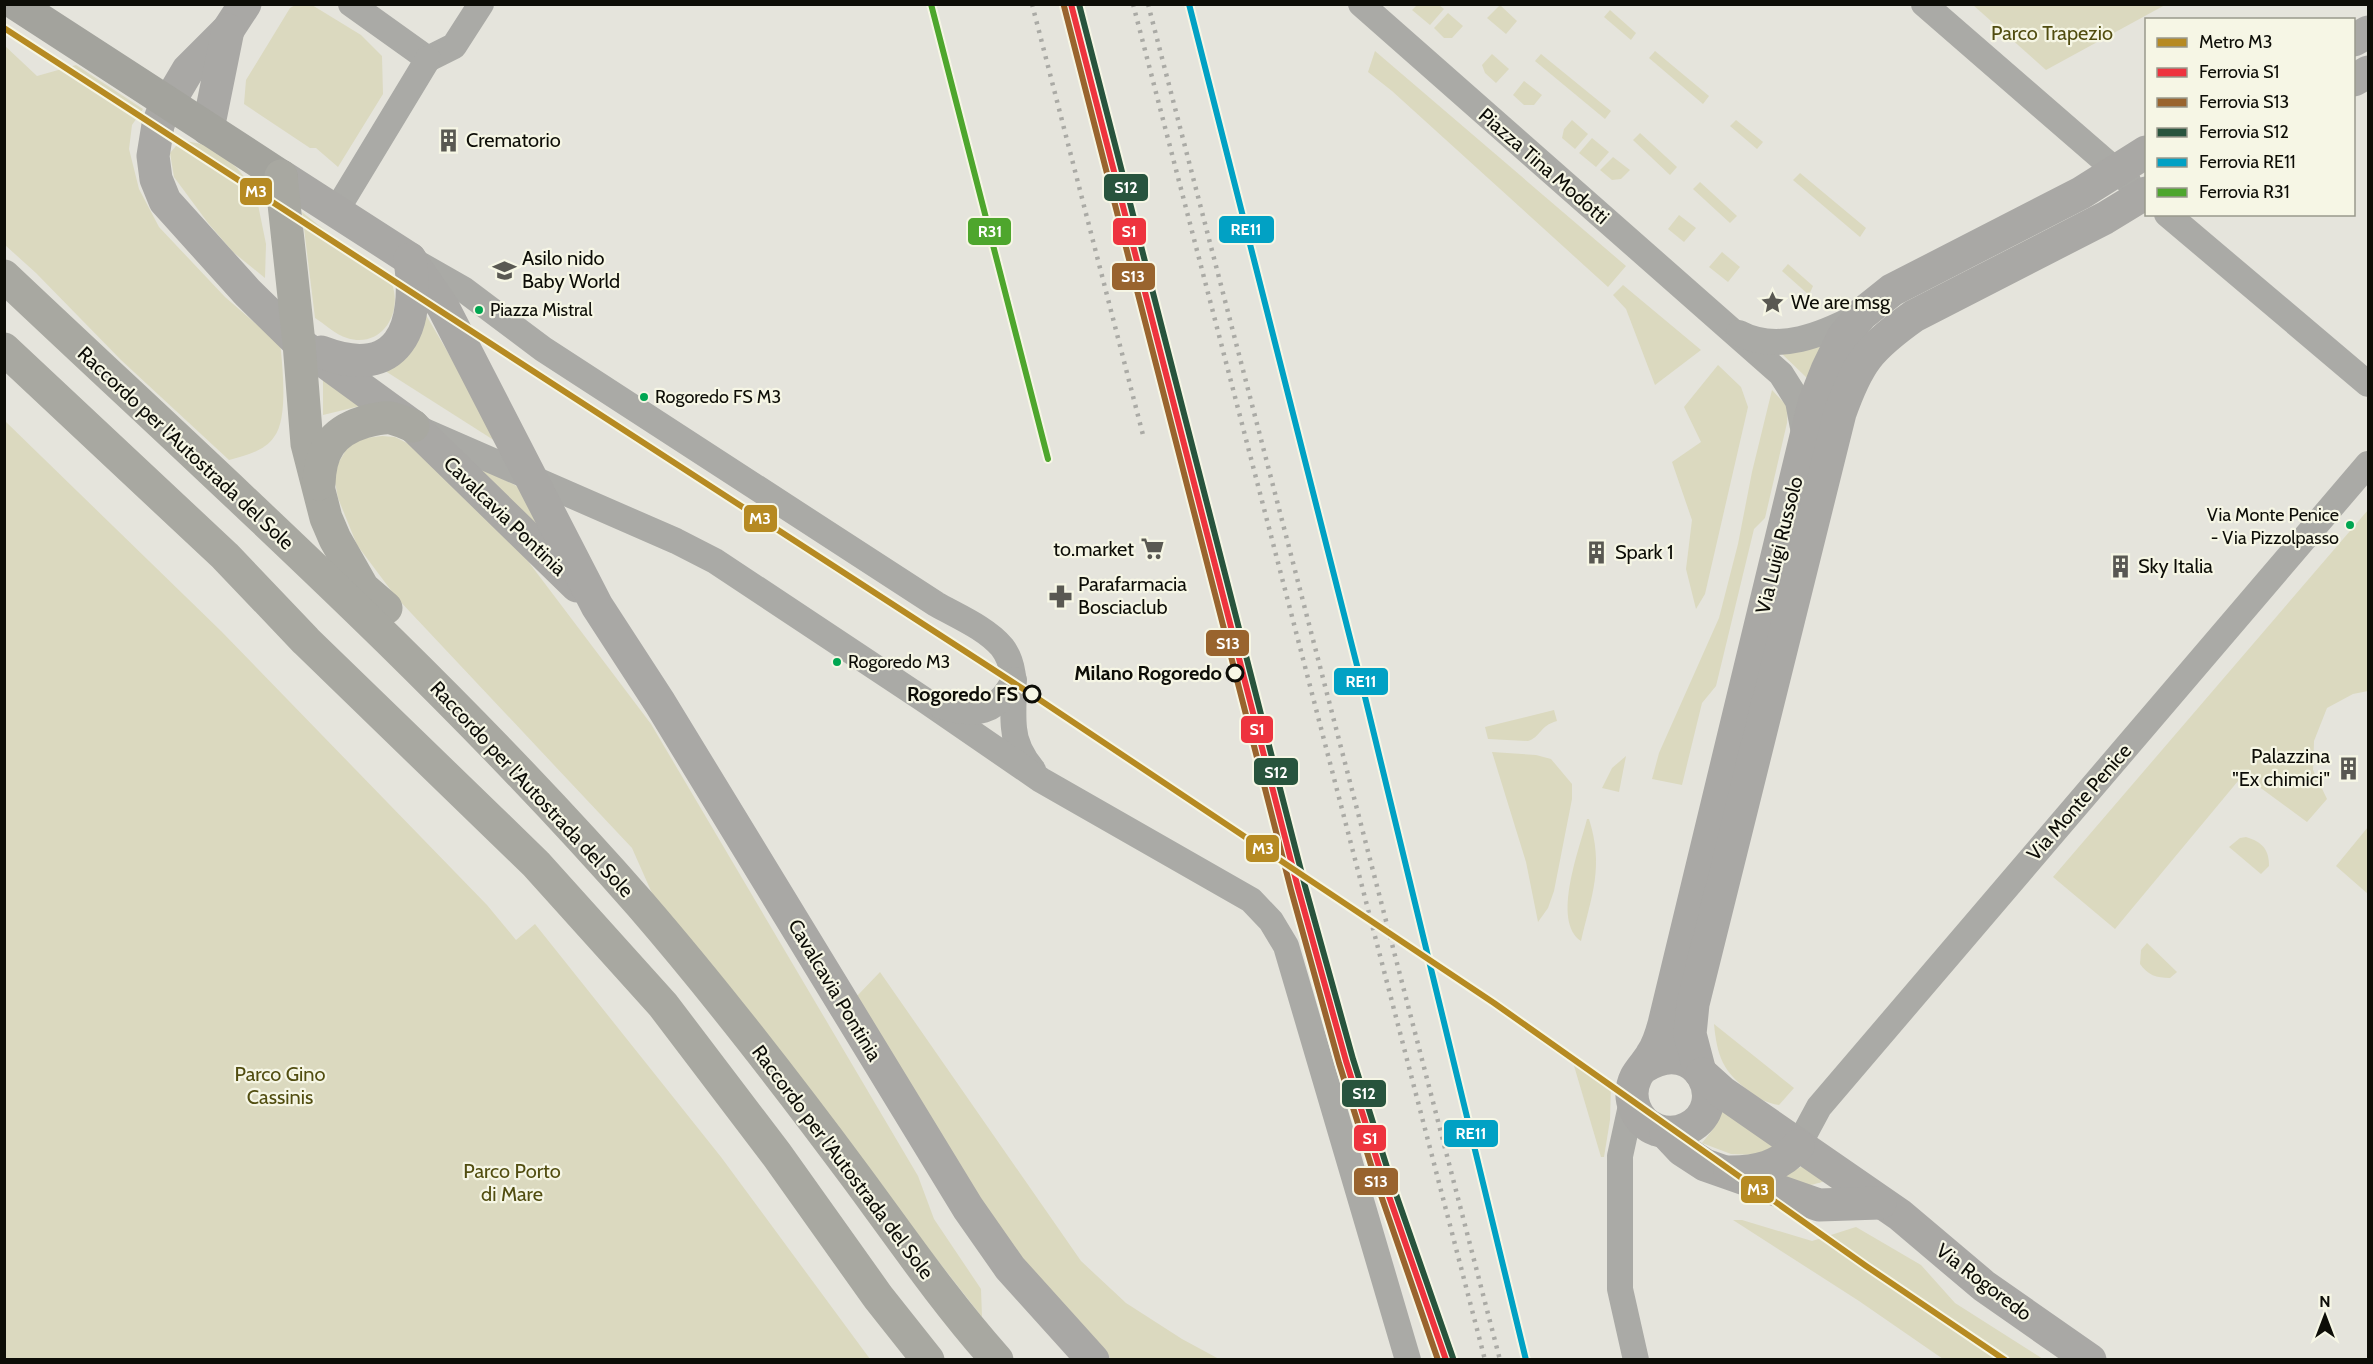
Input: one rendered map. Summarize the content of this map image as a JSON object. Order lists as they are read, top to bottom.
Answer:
{
  "streets": {
    "highway": ["Raccordo per l'Autostrada del Sole"],
    "street": [
      "Piazza Tina Modotti",
      "Cavalcavia Pontinia",
      "Via Luigi Russolo",
      "Via Monte Penice",
      "Via Rogoredo"
    ]
  },
  "crossings": [
    ["Piazza Tina Modotti", "Via Luigi Russolo"],
    ["Via Luigi Russolo", "Via Rogoredo"],
    ["Via Monte Penice", "Via Rogoredo"]
  ],
  "parks": ["Parco Trapezio", "Parco Gino Cassinis", "Parco Porto di Mare"],
  "places": {
    "building": [
      "Crematorio",
      "Spark 1",
      "Sky Italia",
      "Palazzina \"Ex chimici\""
    ],
    "school or university": ["Asilo nido Baby World"],
    "place": ["We are msg"],
    "other": [
      "Piazza Mistral",
      "Rogoredo FS M3",
      "Via Monte Penice - Via Pizzolpasso",
      "Rogoredo M3",
      "Milano Rogoredo",
      "Rogoredo FS"
    ],
    "supermarket": ["to.market"],
    "pharmacy": ["Parafarmacia Bosciaclub"]
  },
  "lines": [
    "rail line S1",
    "rail line S12",
    "rail line RE11",
    "rail line R31",
    "rail line S13",
    "metro line M3"
  ],
  "legend": [
    "Metro M3",
    "Ferrovia S1",
    "Ferrovia S13",
    "Ferrovia S12",
    "Ferrovia RE11",
    "Ferrovia R31"
  ],
  "north": "top"
}
